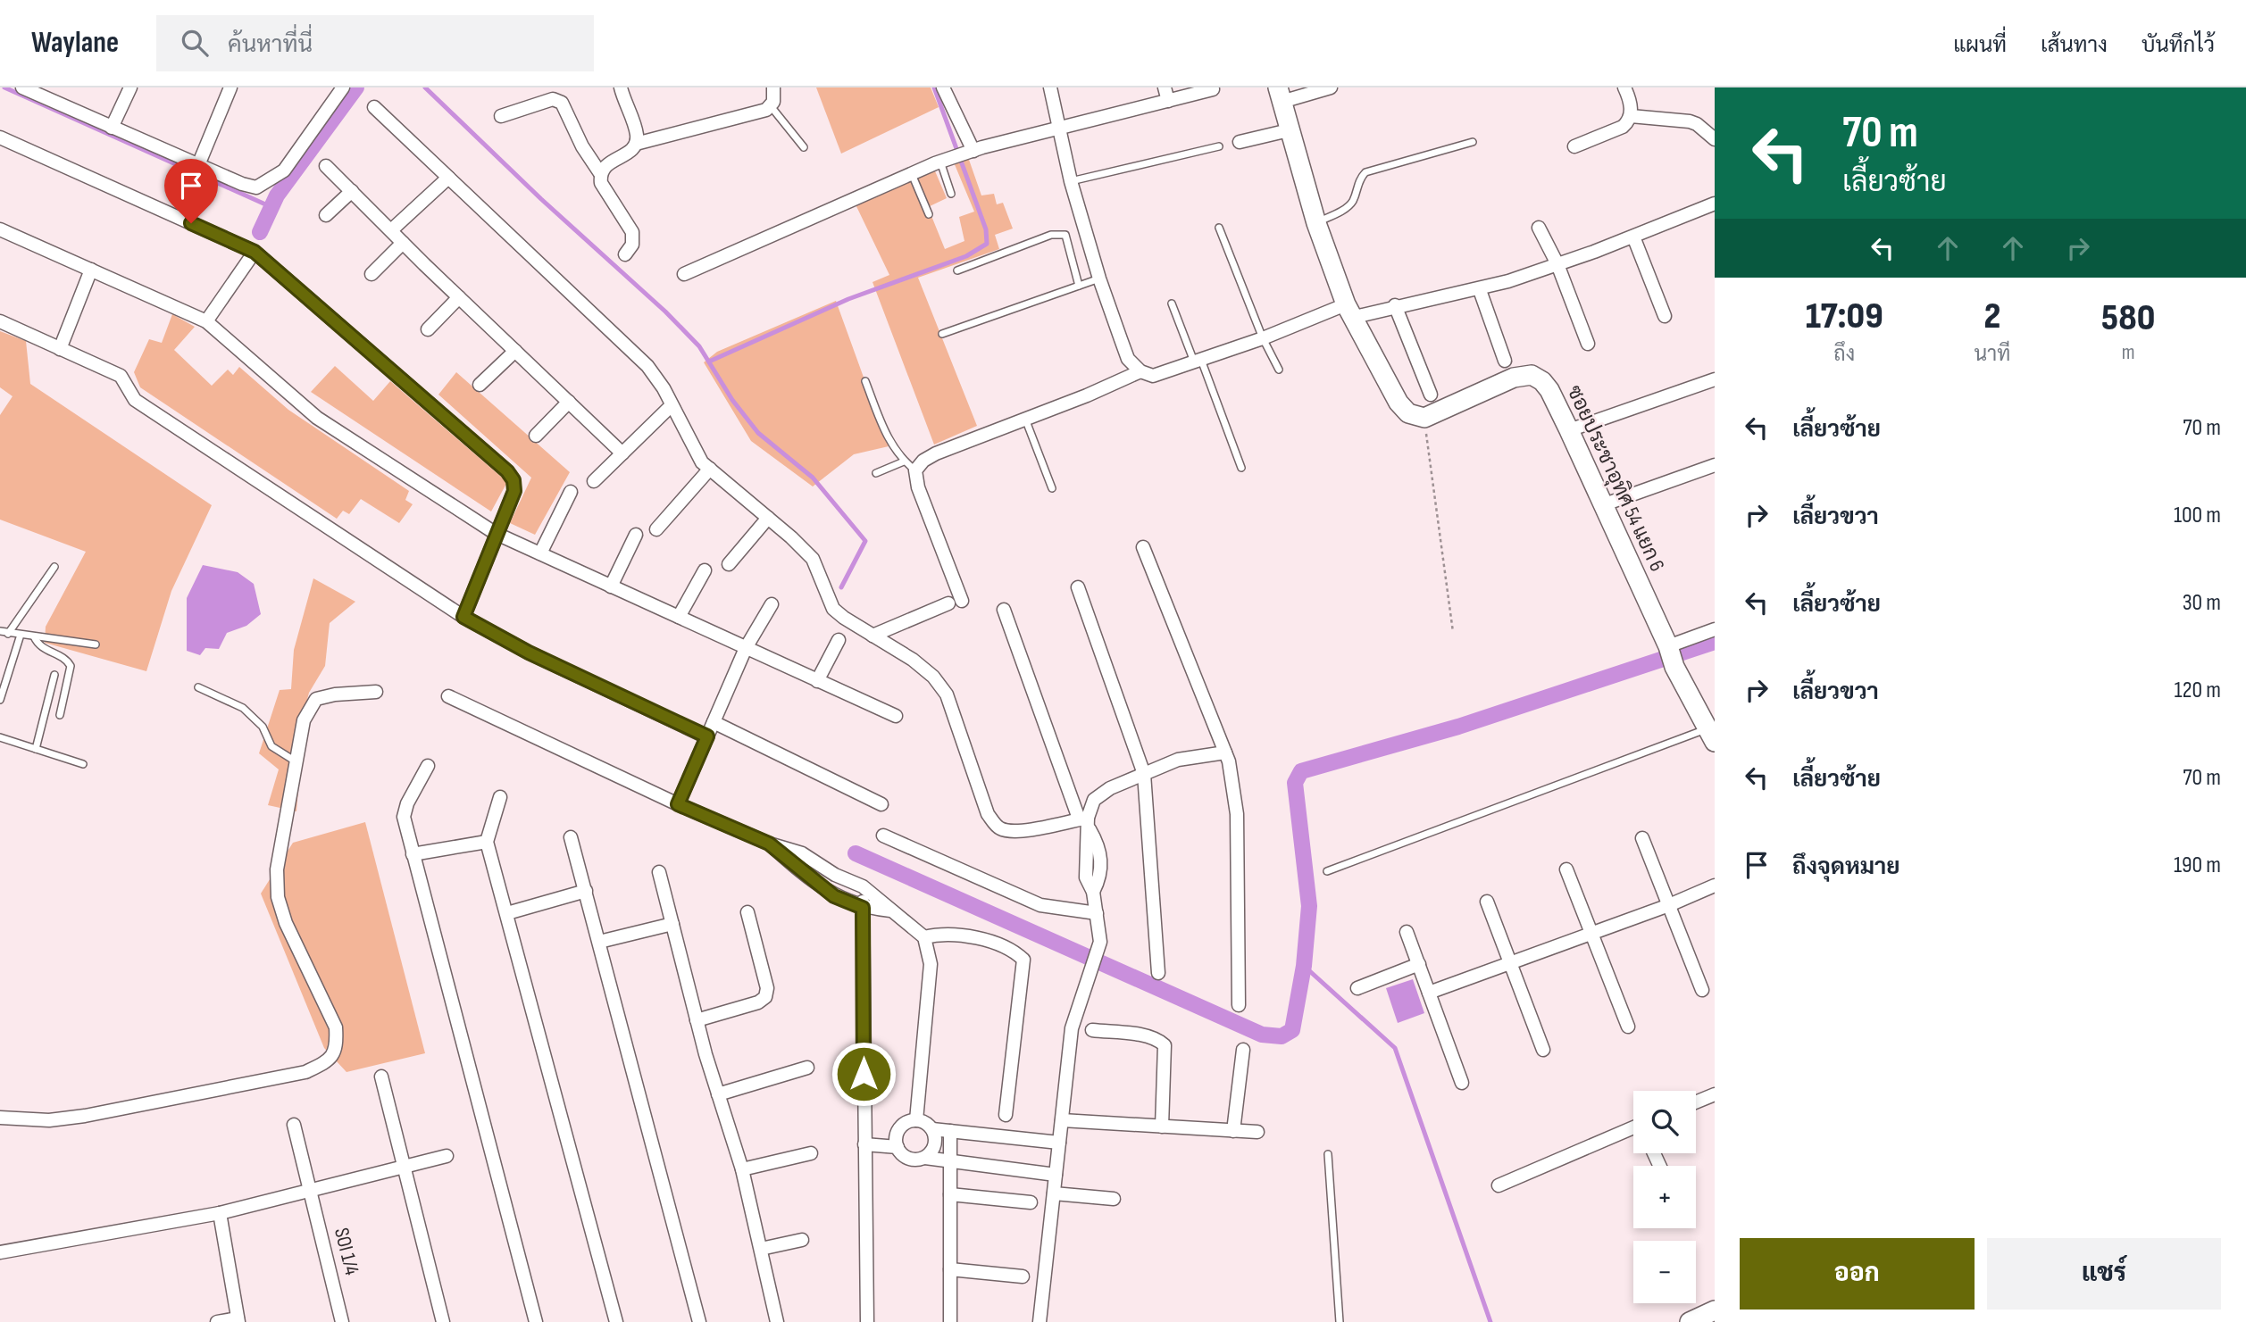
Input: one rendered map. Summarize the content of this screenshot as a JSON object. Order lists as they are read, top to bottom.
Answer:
{
  "streets": {
    "street": ["ซอยประชาอุทิศ 54 แยก 6", "SOI 1/4"]
  },
  "page": {
    "header": "Waylane",
    "search": "ค้นหาที่นี่",
    "nav": ["แผนที่", "เส้นทาง", "บันทึกไว้"],
    "turn": ["70 m", "เลี้ยวซ้าย"],
    "eta": [
      "17:09",
      "ถึง",
      "2",
      "นาที",
      "580",
      "m"
    ],
    "list": [
      {
        "name": "เลี้ยวซ้าย",
        "value": "70 m"
      },
      {
        "name": "เลี้ยวขวา",
        "value": "100 m"
      },
      {
        "name": "เลี้ยวซ้าย",
        "value": "30 m"
      },
      {
        "name": "เลี้ยวขวา",
        "value": "120 m"
      },
      {
        "name": "เลี้ยวซ้าย",
        "value": "70 m"
      },
      {
        "name": "ถึงจุดหมาย",
        "value": "190 m"
      }
    ],
    "map_buttons": ["+", "−"],
    "buttons": ["ออก", "แชร์"]
  }
}
